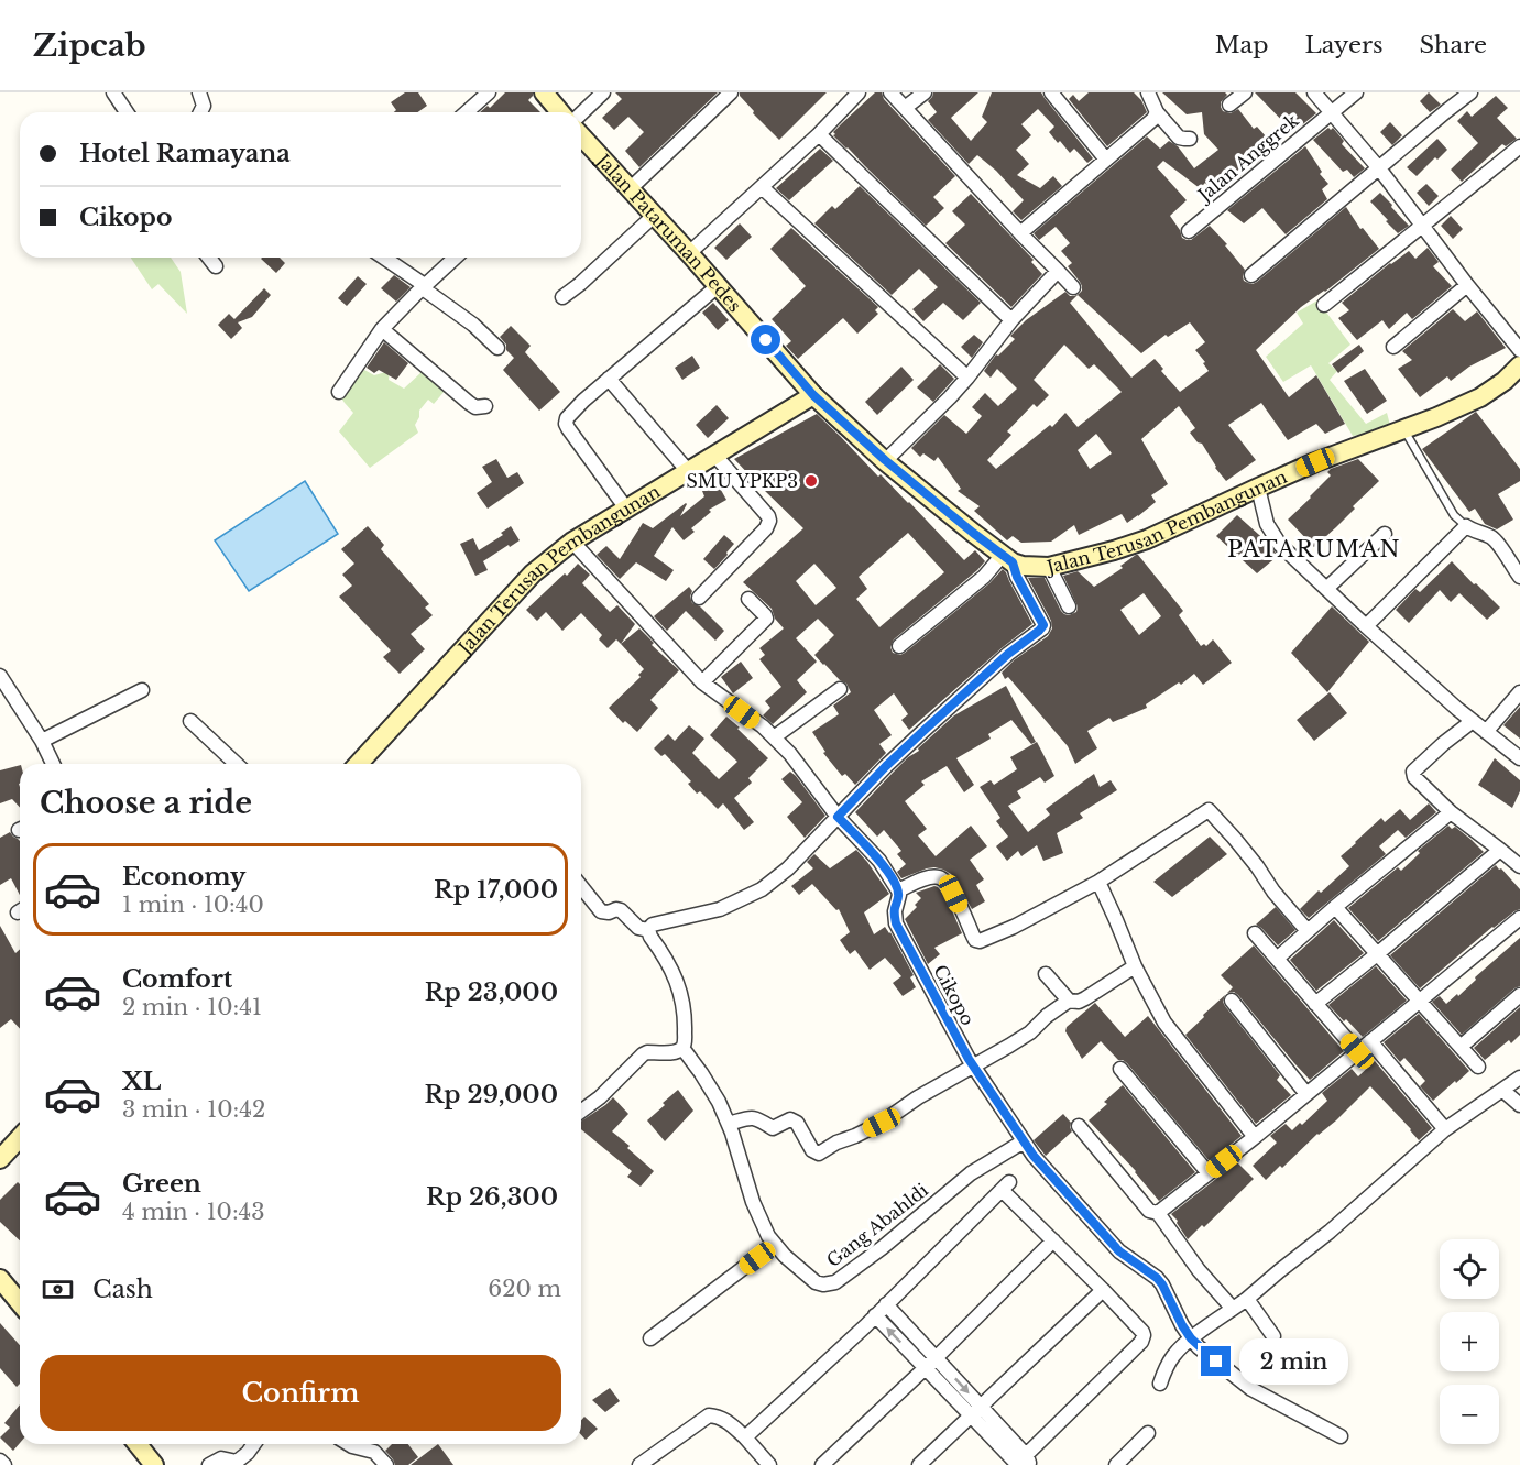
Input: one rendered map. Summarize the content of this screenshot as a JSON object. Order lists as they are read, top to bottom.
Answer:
{
  "streets": {
    "street": [
      "Jalan Anggrek",
      "Jalan Pataruman Pedes",
      "Jalan Terusan Pembangunan",
      "Cikopo",
      "Gang Abahldi"
    ]
  },
  "crossings": [
    ["Jalan Pataruman Pedes", "Jalan Terusan Pembangunan"],
    ["Cikopo", "Gang Abahldi"]
  ],
  "districts": ["PATARUMAN"],
  "places": ["SMU YPKP3"],
  "page": {
    "header": "Zipcab",
    "nav": ["Map", "Layers", "Share"],
    "banner": ["Hotel Ramayana", "Cikopo"],
    "heading": "Choose a ride",
    "list": [
      {
        "name": "Economy",
        "note": "1 min · 10:40",
        "value": "Rp 17,000"
      },
      {
        "name": "Comfort",
        "note": "2 min · 10:41",
        "value": "Rp 23,000"
      },
      {
        "name": "XL",
        "note": "3 min · 10:42",
        "value": "Rp 29,000"
      },
      {
        "name": "Green",
        "note": "4 min · 10:43",
        "value": "Rp 26,300"
      }
    ],
    "map_buttons": ["+", "−"],
    "pay": ["Cash", "620 m"],
    "bubble": "2 min",
    "buttons": "Confirm"
  }
}
